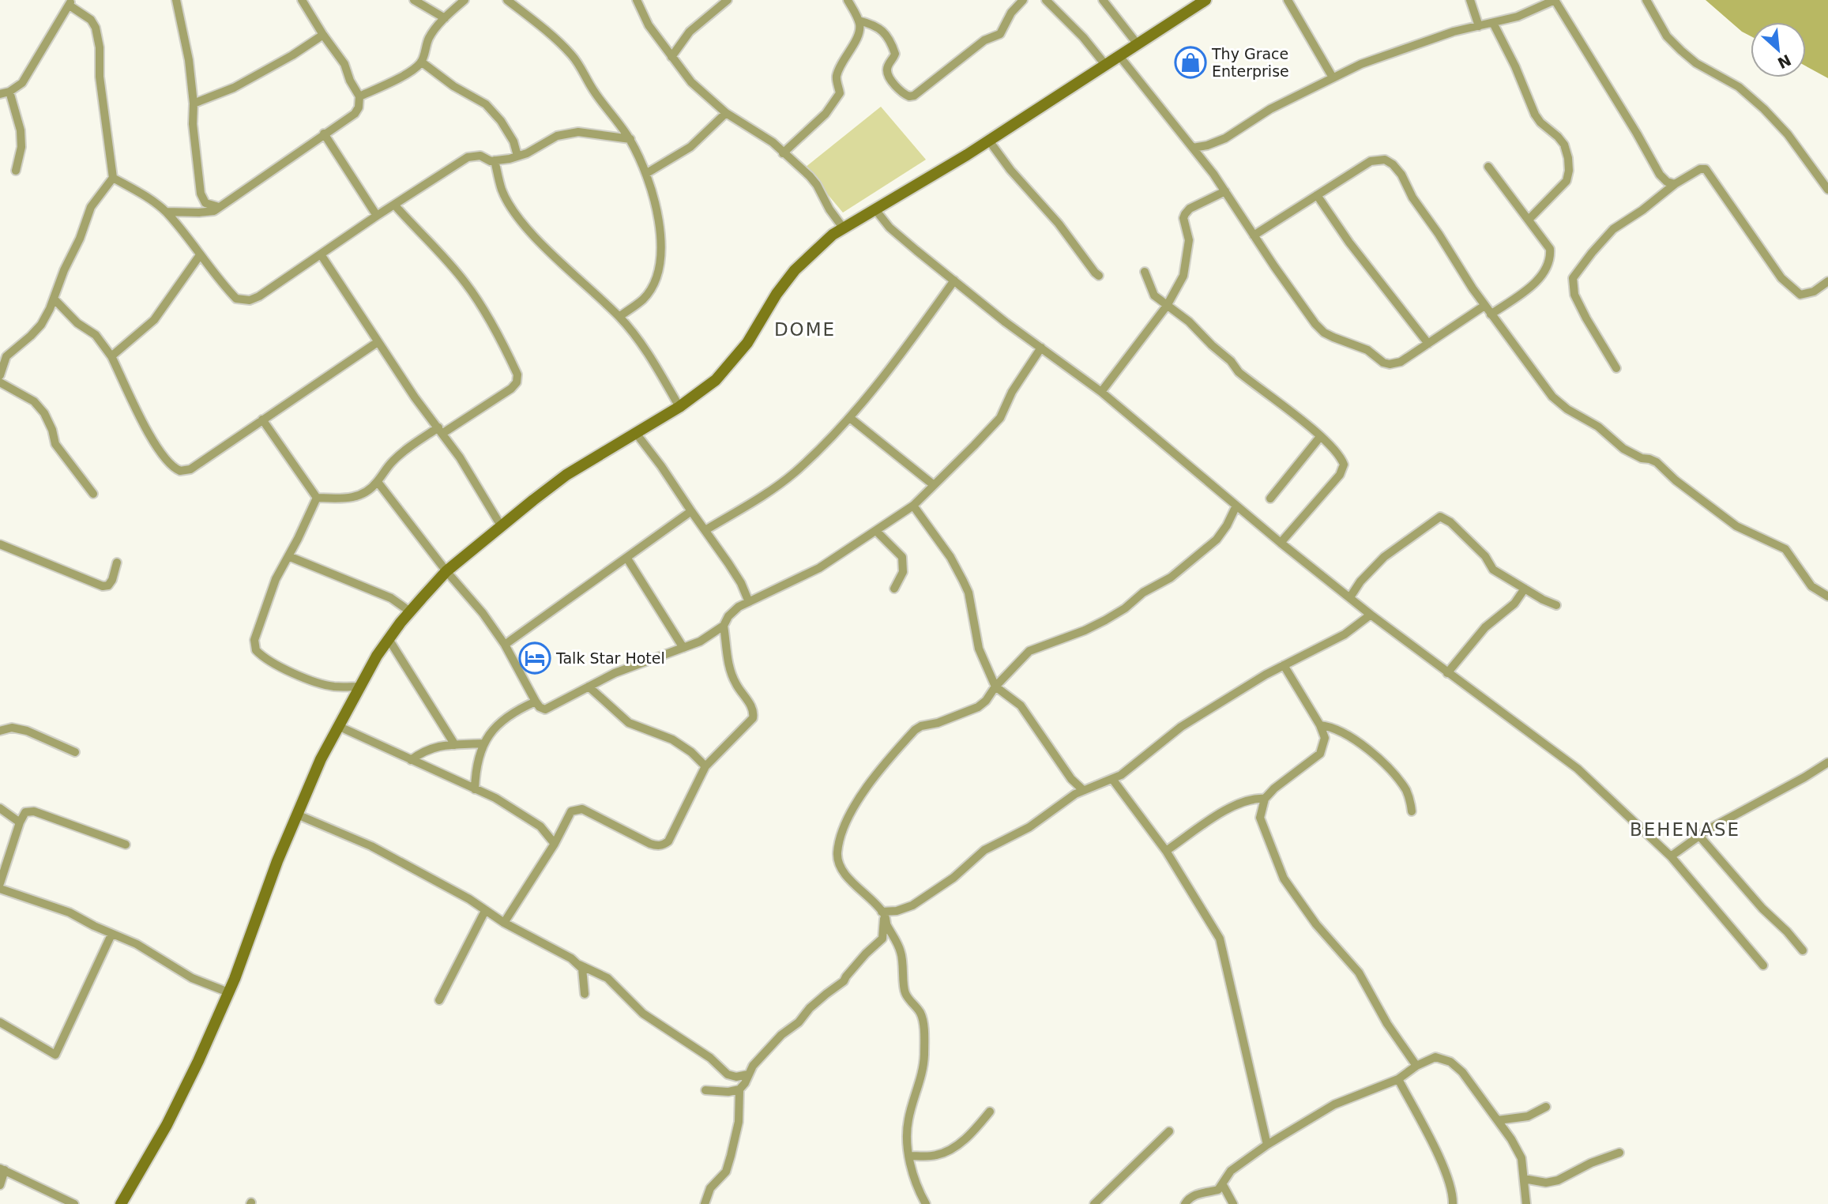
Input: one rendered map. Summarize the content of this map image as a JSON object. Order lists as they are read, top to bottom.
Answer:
{
  "districts": ["DOME", "BEHENASE"],
  "places": {
    "shop": ["Thy Grace Enterprise"],
    "hotel": ["Talk Star Hotel"]
  },
  "north": "bottom right"
}
